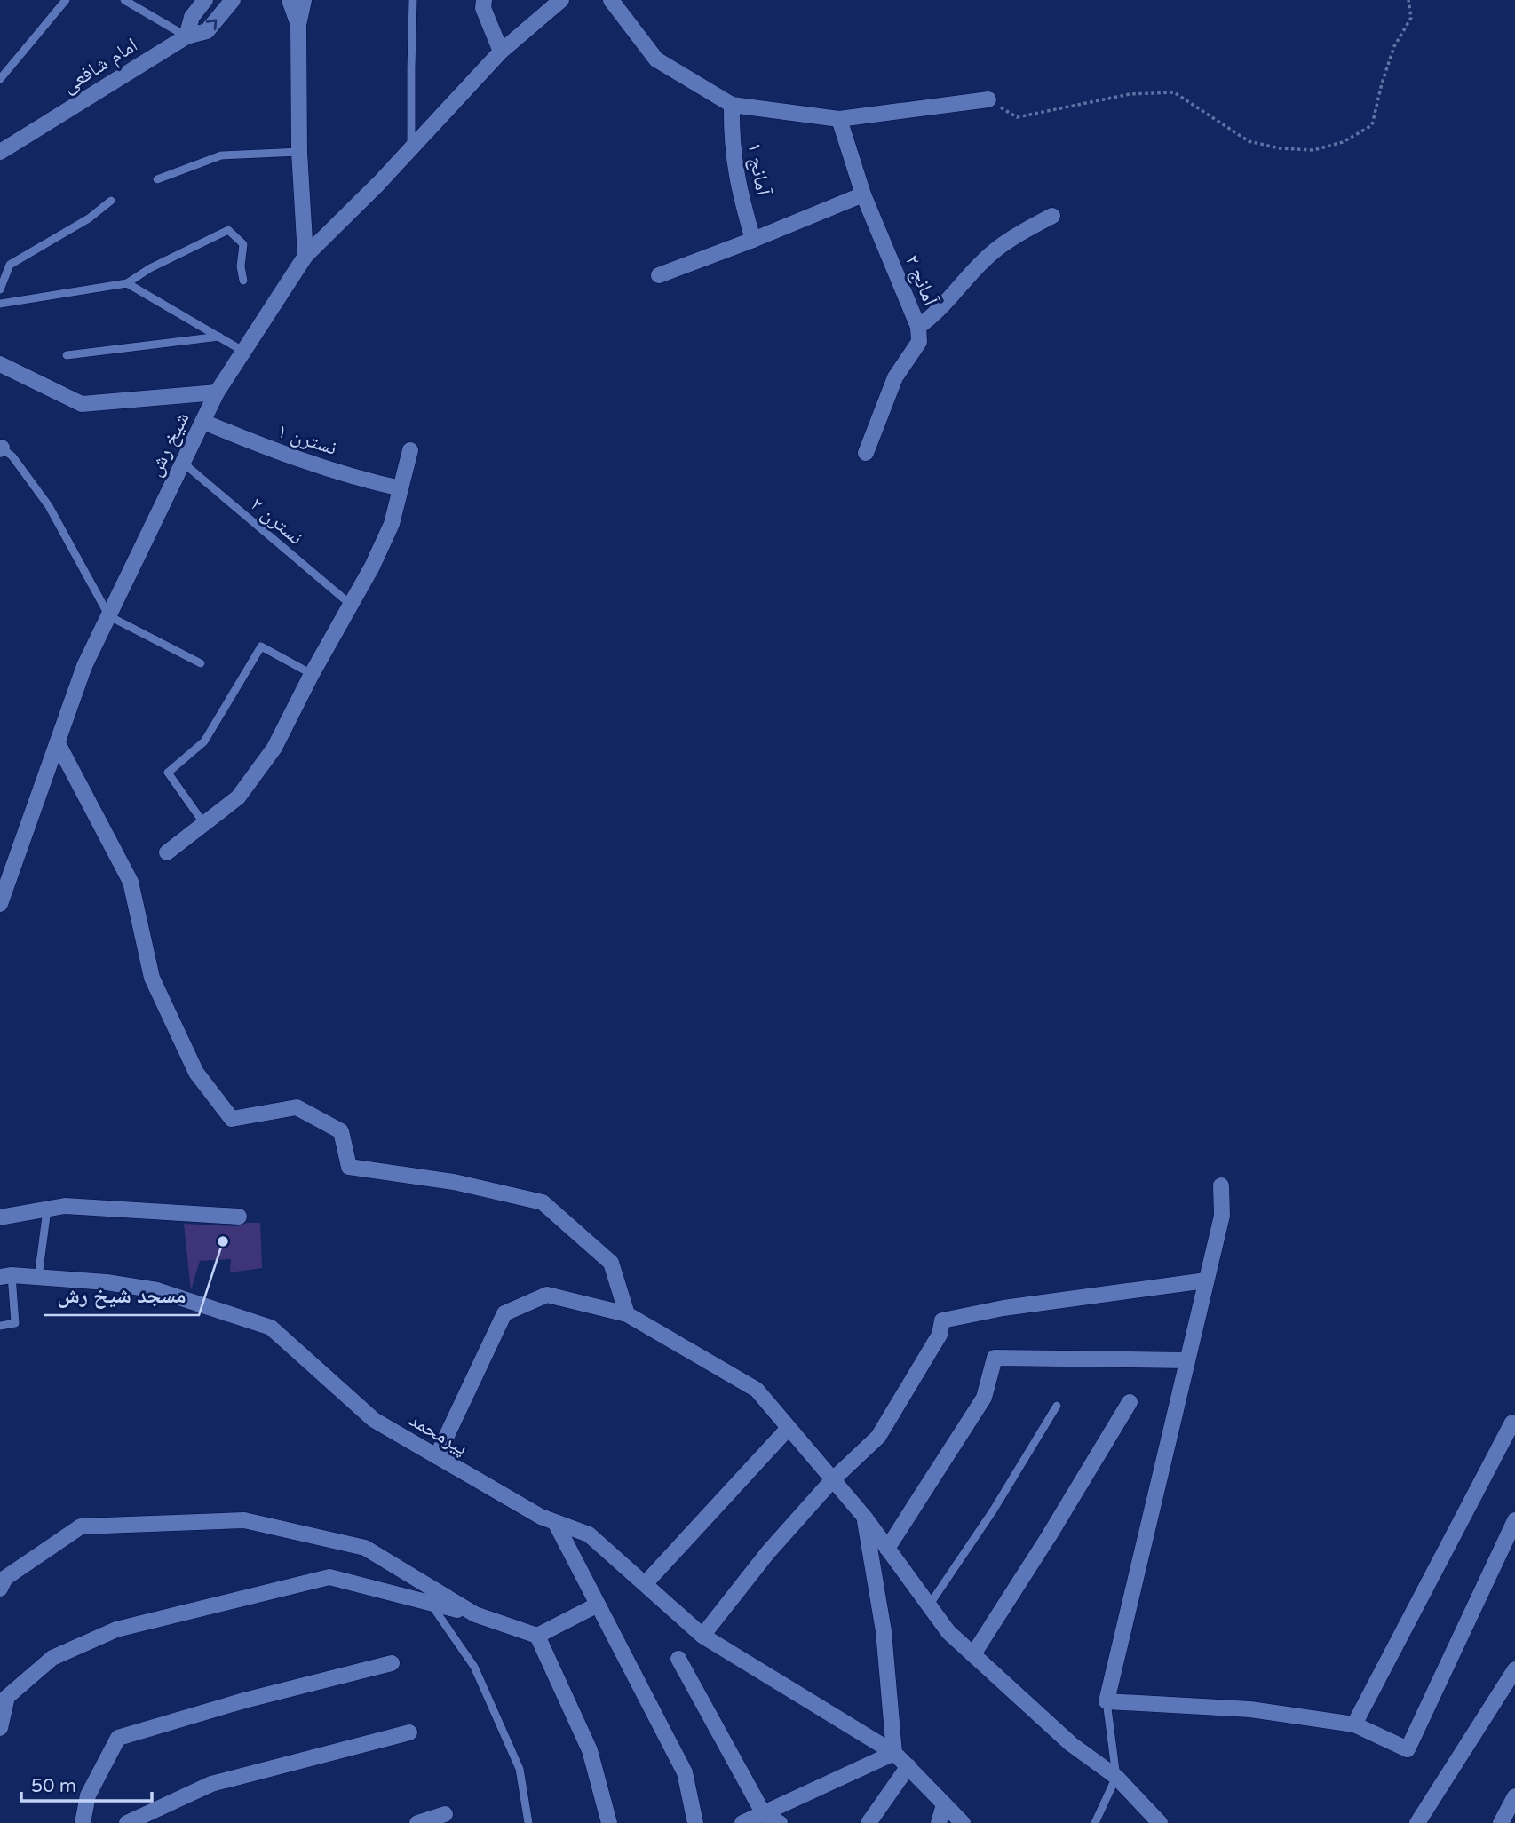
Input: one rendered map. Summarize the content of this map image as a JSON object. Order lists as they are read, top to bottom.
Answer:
{
  "streets": {
    "street": [
      "امام شافعی",
      "آمانج ۱",
      "آمانج ۲",
      "نسترن ۱",
      "شیخ رش",
      "پیرمحمد"
    ],
    "lane": ["نسترن ۲"]
  },
  "crossings": [
    ["نسترن ۱", "شیخ رش"],
    ["شیخ رش", "نسترن ۲"]
  ],
  "places": ["مسجد شیخ رش"],
  "scale_bar": "50 m"
}
